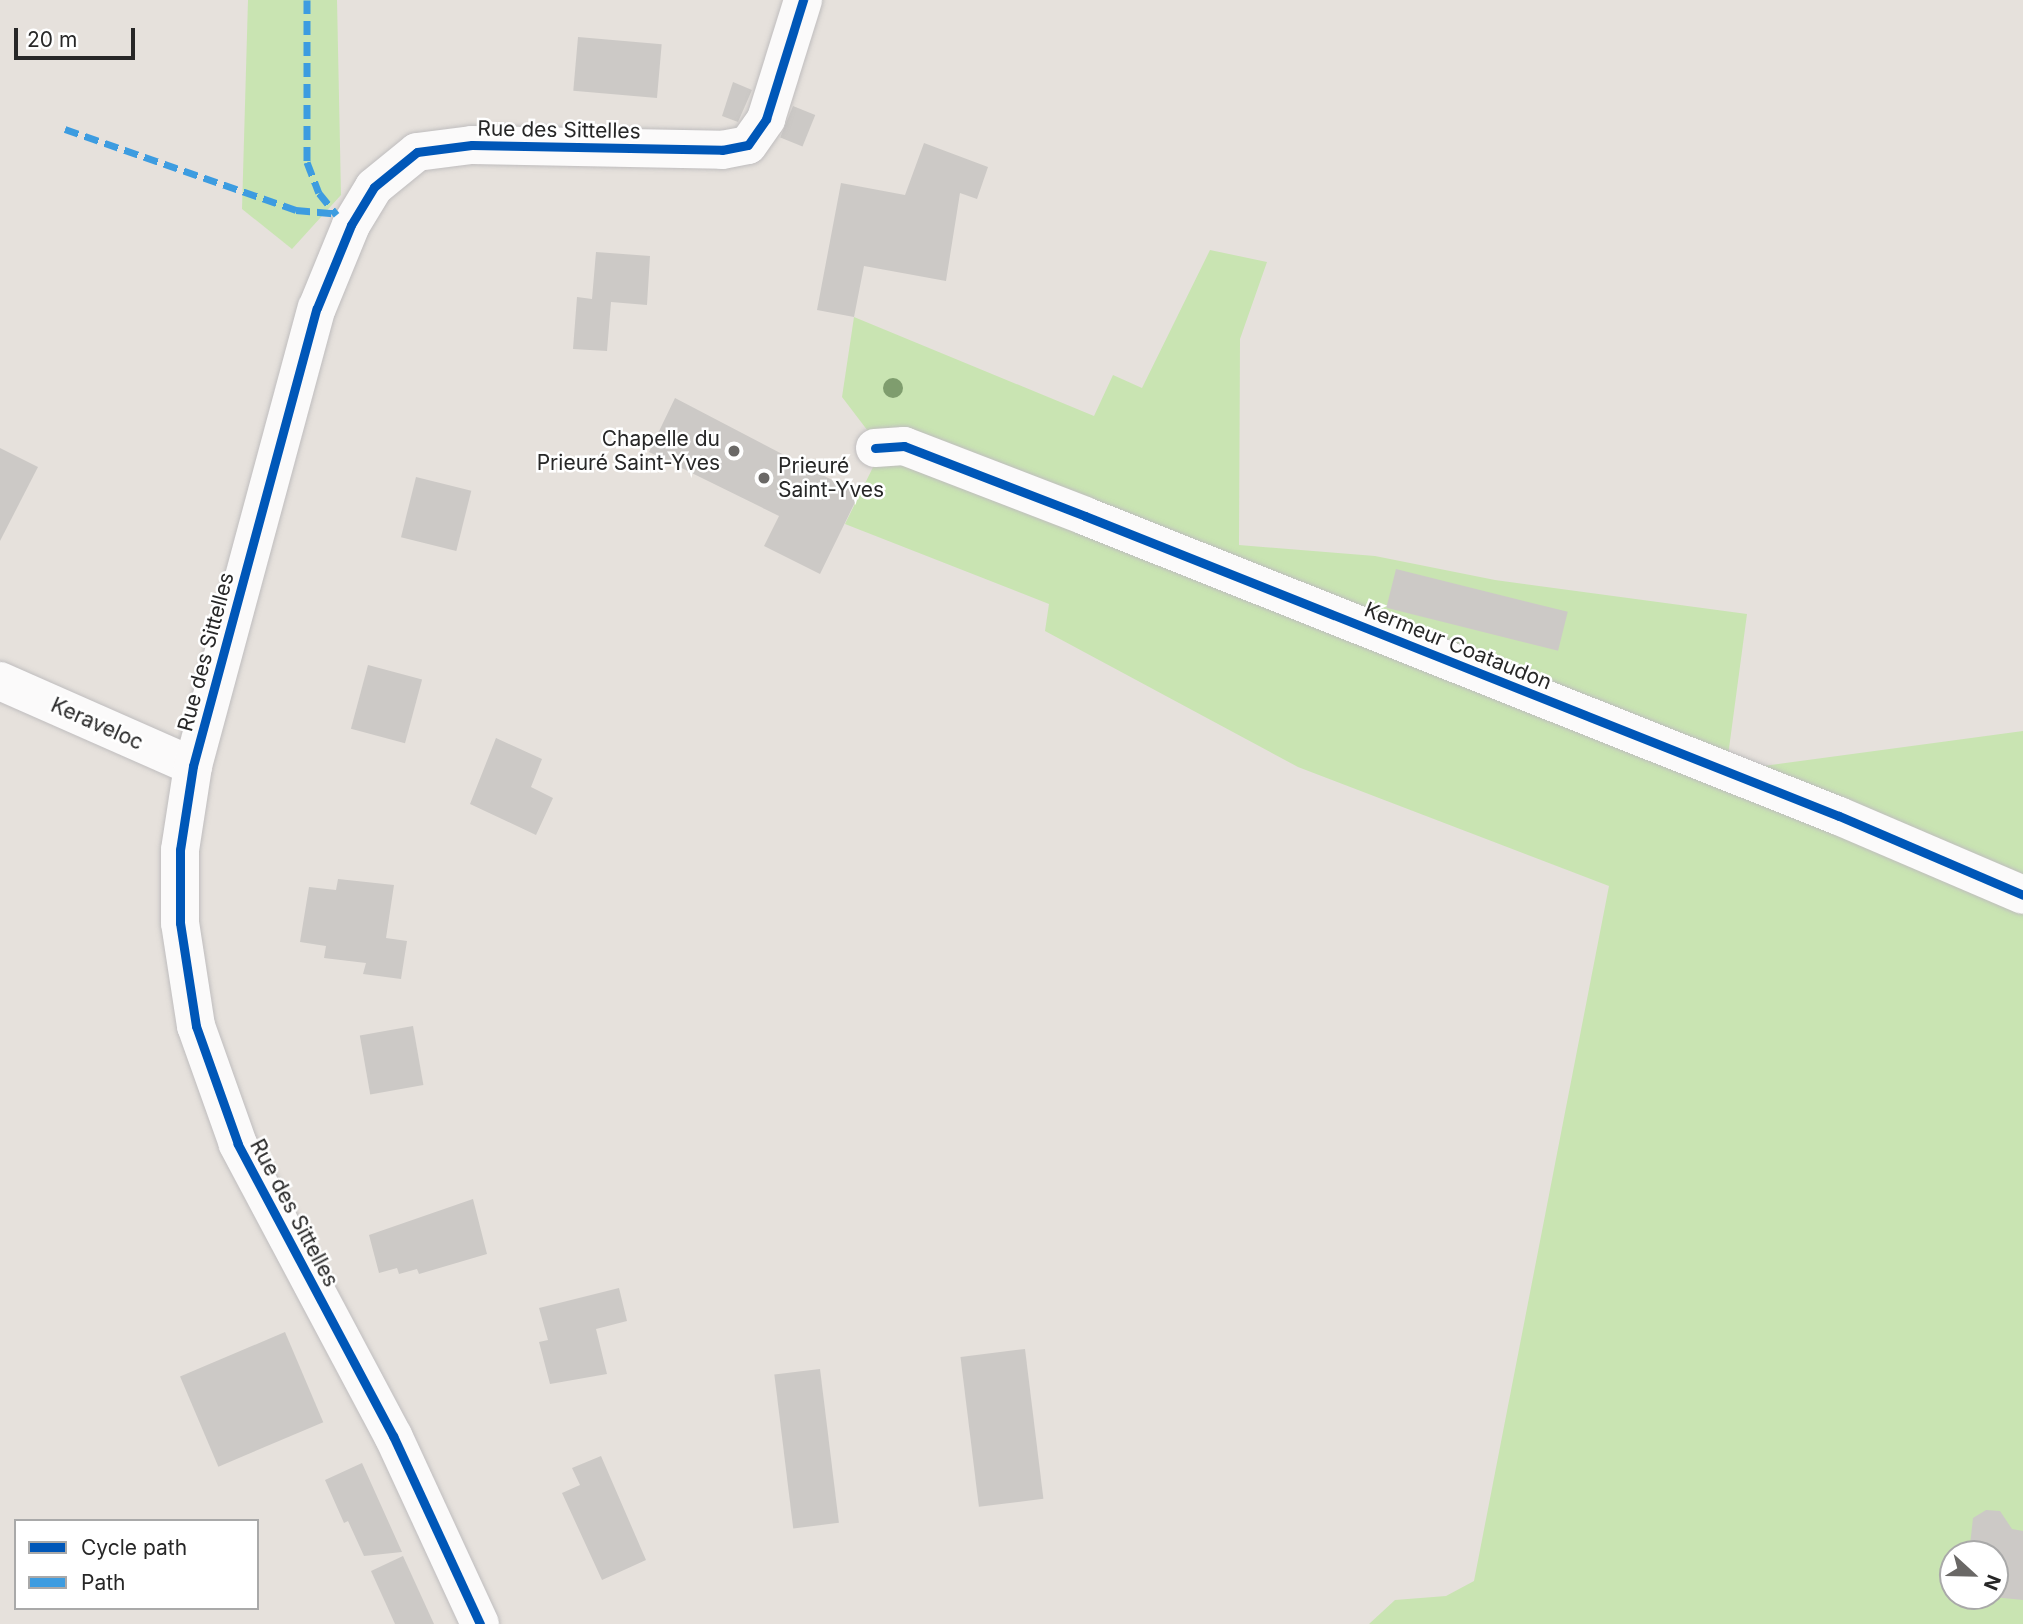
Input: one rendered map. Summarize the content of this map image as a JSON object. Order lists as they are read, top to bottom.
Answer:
{
  "streets": {
    "street": ["Rue des Sittelles", "Kermeur Coataudon", "Keraveloc"]
  },
  "crossings": [
    ["Rue des Sittelles", "Keraveloc"]
  ],
  "places": ["Chapelle du Prieuré Saint-Yves", "Prieuré Saint-Yves"],
  "legend": ["Cycle path", "Path"],
  "scale_bar": "20 m",
  "north": "right"
}
